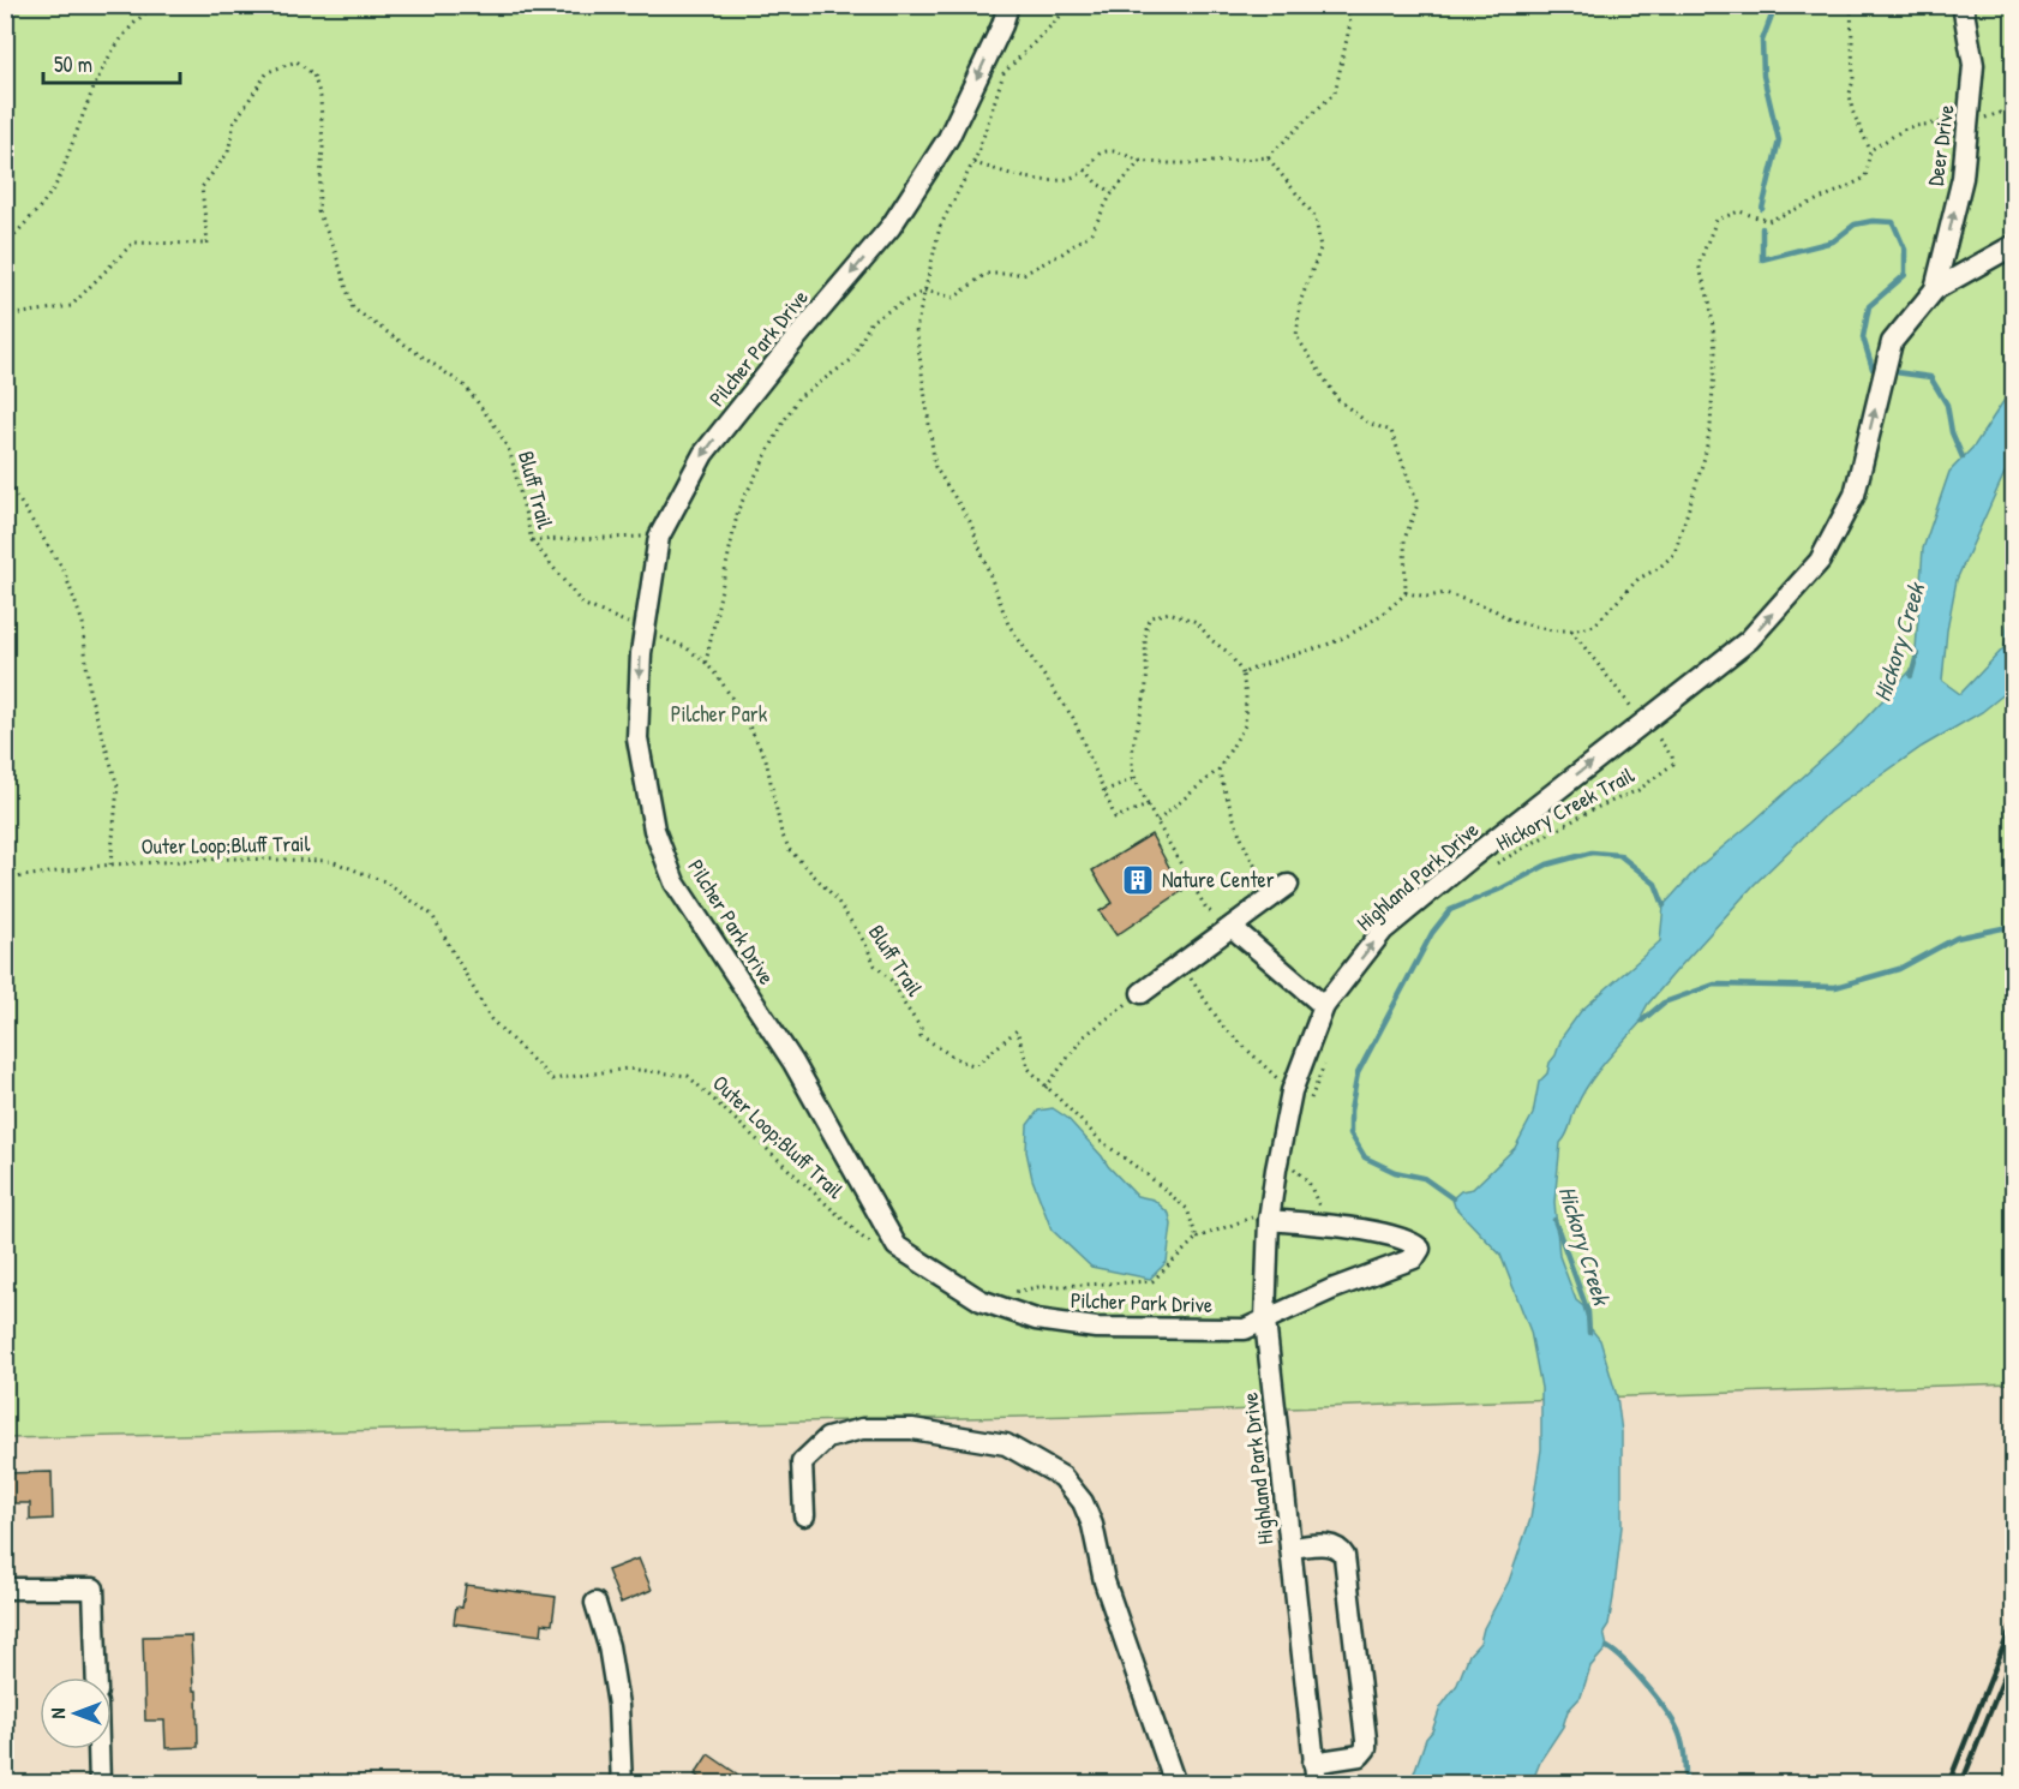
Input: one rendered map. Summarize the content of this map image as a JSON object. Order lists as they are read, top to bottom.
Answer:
{
  "streets": {
    "street": ["Deer Drive", "Pilcher Park Drive", "Highland Park Drive"],
    "path": ["Bluff Trail", "Hickory Creek Trail", "Outer Loop;Bluff Trail"]
  },
  "crossings": [
    ["Deer Drive", "Highland Park Drive"],
    ["Pilcher Park Drive", "Bluff Trail"],
    ["Pilcher Park Drive", "Highland Park Drive"],
    ["Hickory Creek Trail", "Highland Park Drive"]
  ],
  "one_way": ["Deer Drive", "Pilcher Park Drive", "Highland Park Drive"],
  "water": ["Hickory Creek"],
  "parks": ["Pilcher Park"],
  "places": {
    "building": ["Nature Center"]
  },
  "scale_bar": "50 m",
  "north": "left"
}
